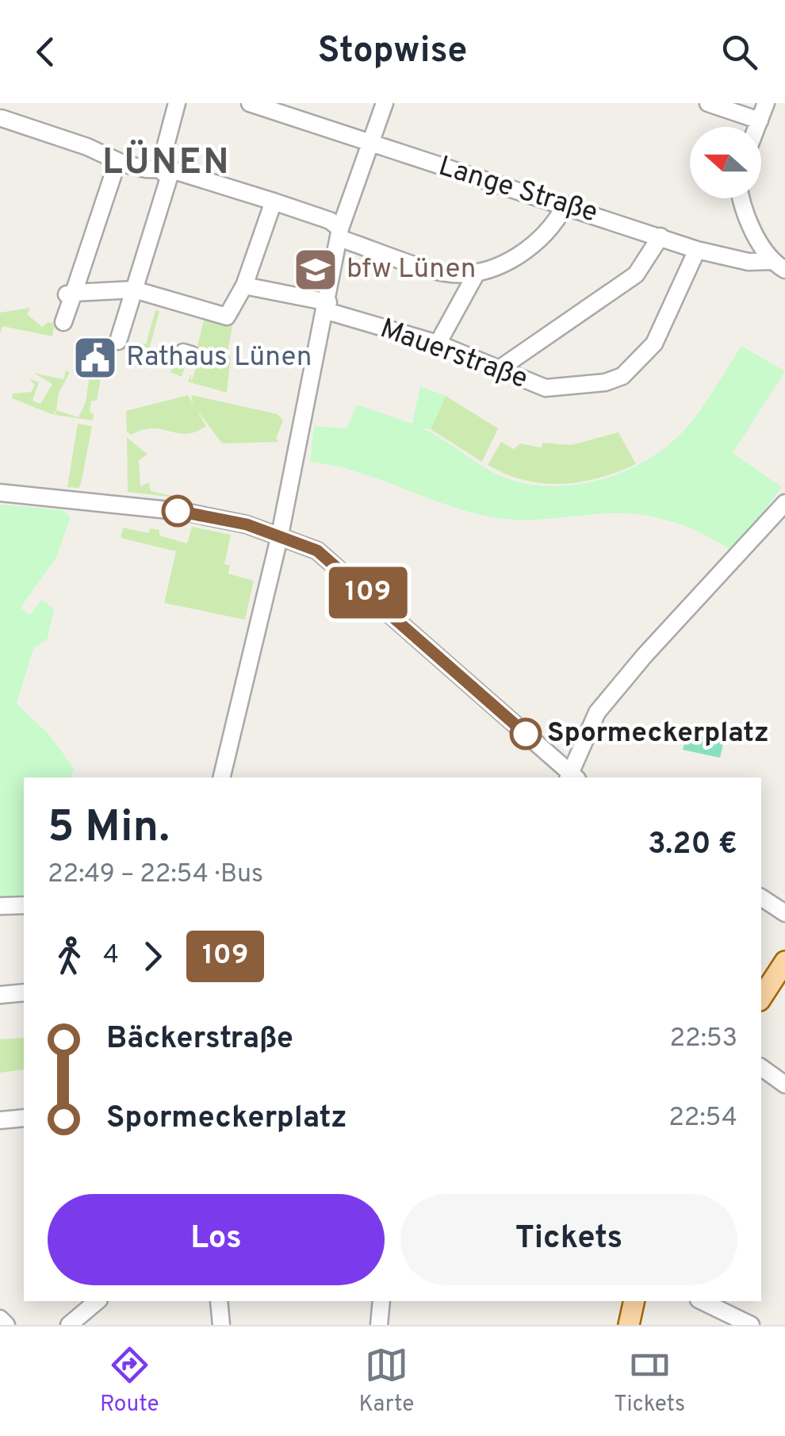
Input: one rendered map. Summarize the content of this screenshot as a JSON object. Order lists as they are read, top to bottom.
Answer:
{
  "streets": {
    "street": ["Lange Straße", "Mauerstraße"]
  },
  "crossings": [
    ["Lange Straße", "Mauerstraße"]
  ],
  "districts": ["LÜNEN"],
  "places": {
    "school or university": ["bfw Lünen"],
    "public building": ["Rathaus Lünen"],
    "other": ["Spormeckerplatz"]
  },
  "lines": ["bus line 109"],
  "north": "left",
  "page": {
    "header": "Stopwise",
    "on_map": "109",
    "heading": ["5 Min.", "22:49 – 22:54 · Bus", "3.20 €"],
    "legs": ["4", "109"],
    "list": [
      {
        "name": "Bäckerstraße",
        "value": "22:53"
      },
      {
        "name": "Spormeckerplatz",
        "value": "22:54"
      }
    ],
    "buttons": ["Los", "Tickets"],
    "tabs": ["Route", "Karte", "Tickets"]
  }
}
